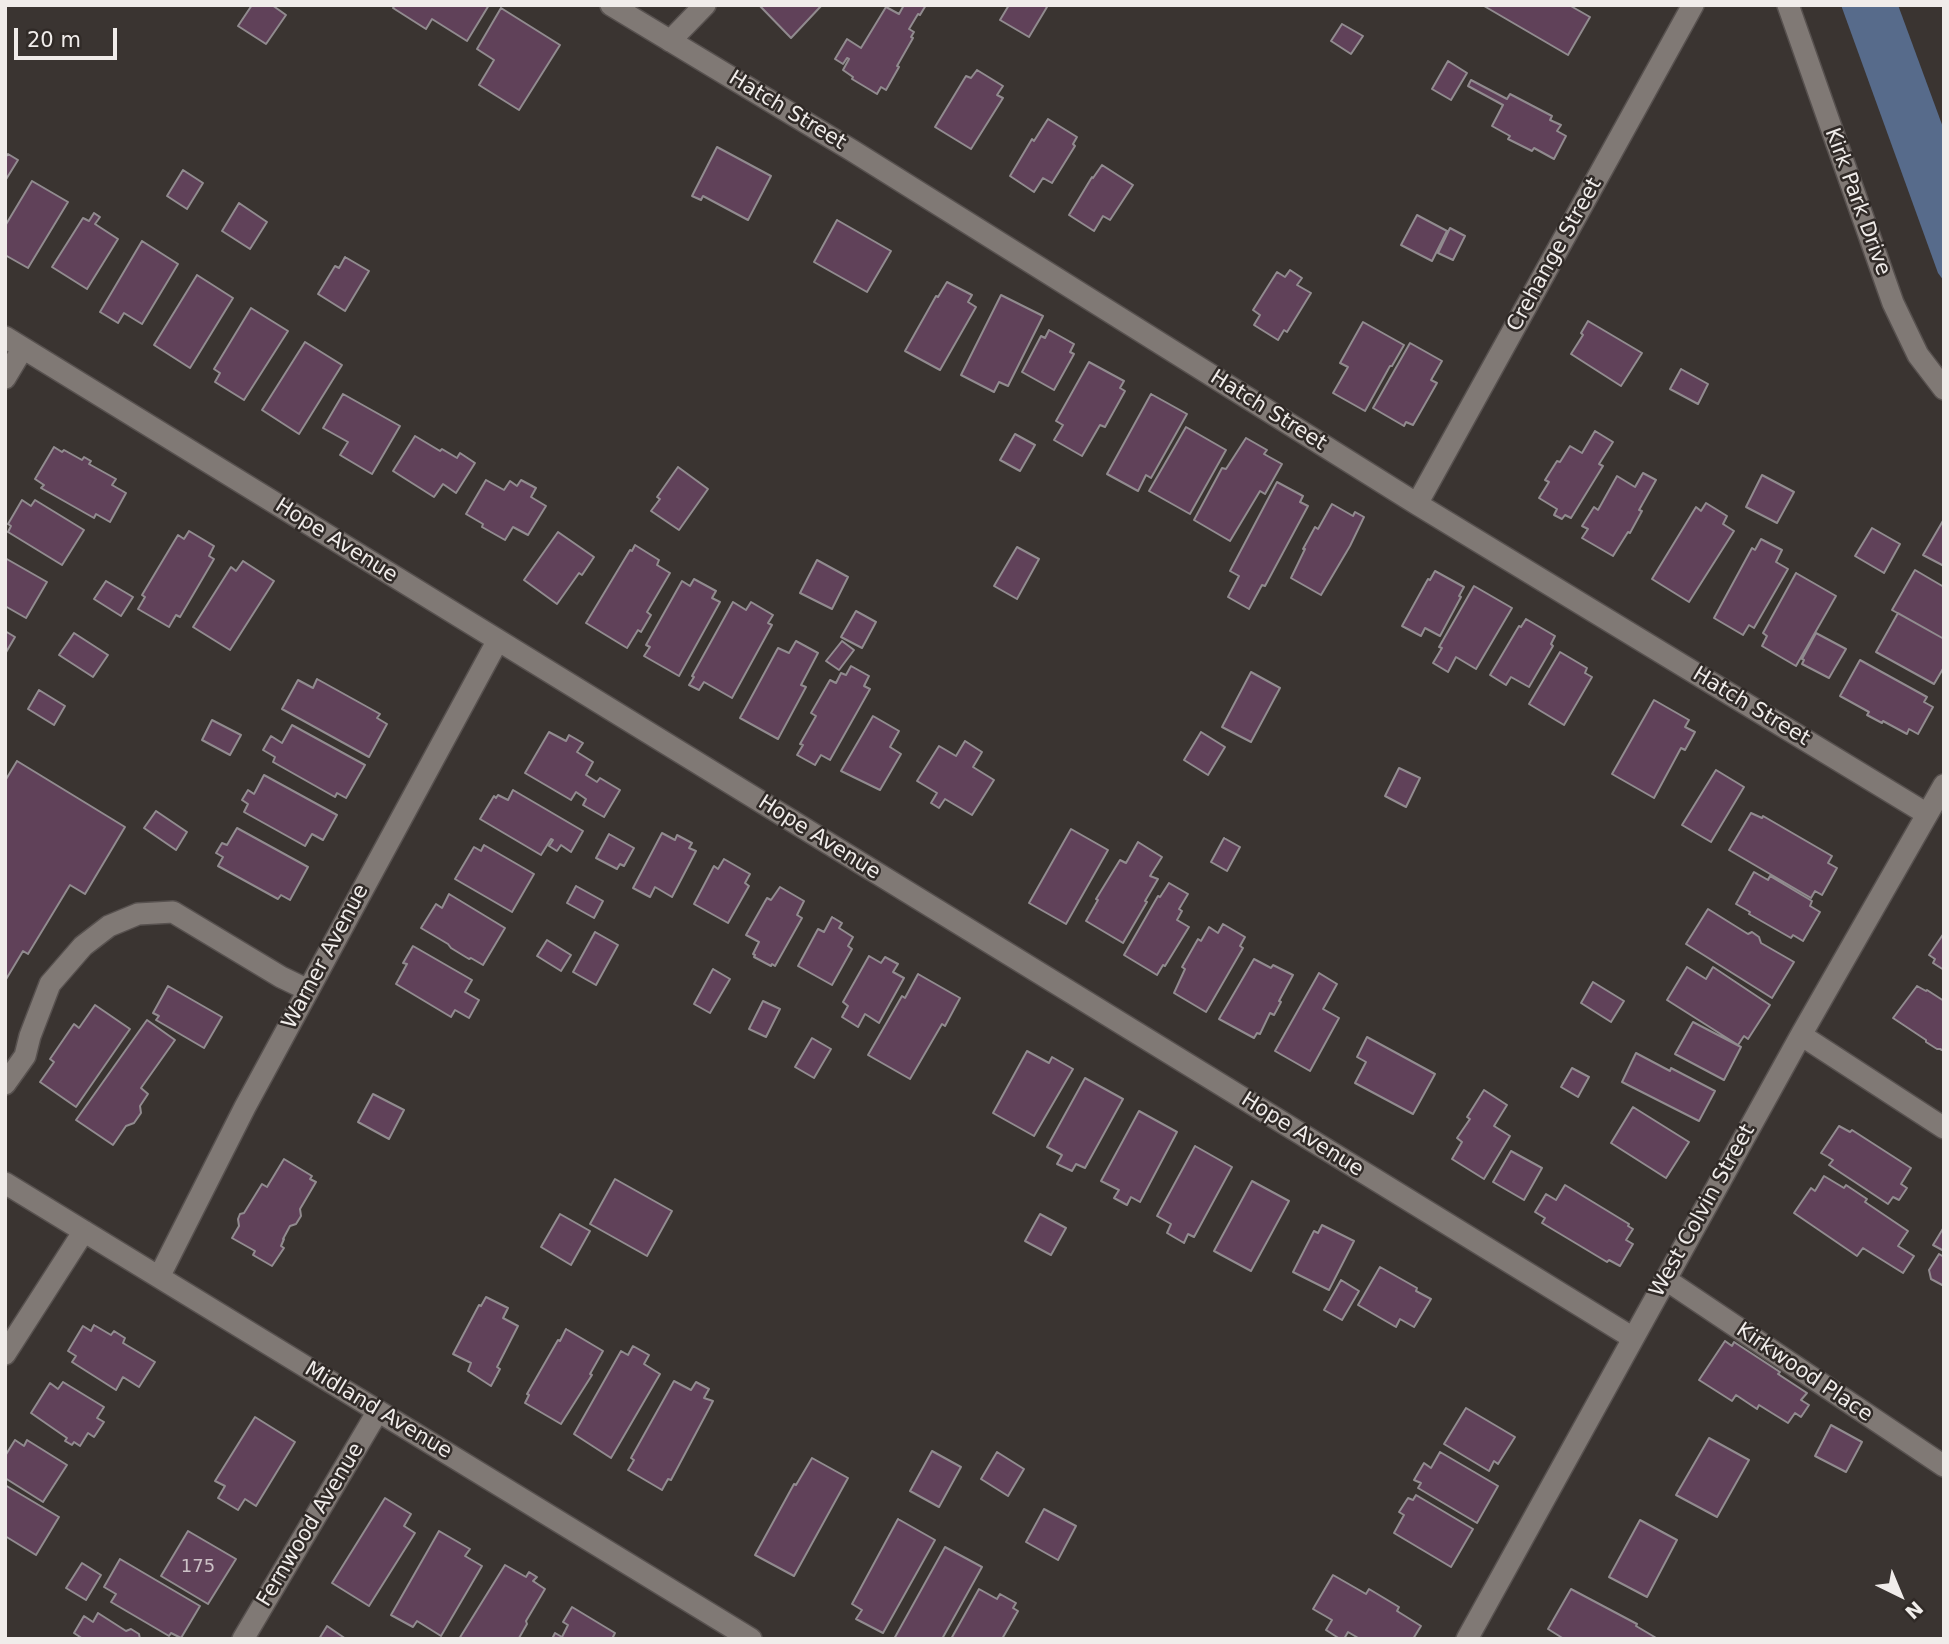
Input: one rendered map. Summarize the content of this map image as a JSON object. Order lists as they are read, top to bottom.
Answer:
{
  "streets": {
    "street": [
      "Hatch Street",
      "Kirk Park Drive",
      "Crehange Street",
      "Hope Avenue",
      "Warner Avenue",
      "West Colvin Street",
      "Kirkwood Place",
      "Midland Avenue",
      "Fernwood Avenue"
    ]
  },
  "crossings": [
    ["Hatch Street", "Crehange Street"],
    ["Hatch Street", "West Colvin Street"],
    ["Hope Avenue", "Warner Avenue"],
    ["Hope Avenue", "West Colvin Street"],
    ["Warner Avenue", "Midland Avenue"],
    ["West Colvin Street", "Kirkwood Place"],
    ["Midland Avenue", "Fernwood Avenue"]
  ],
  "house_numbers": ["175"],
  "scale_bar": "20 m",
  "north": "bottom right"
}
